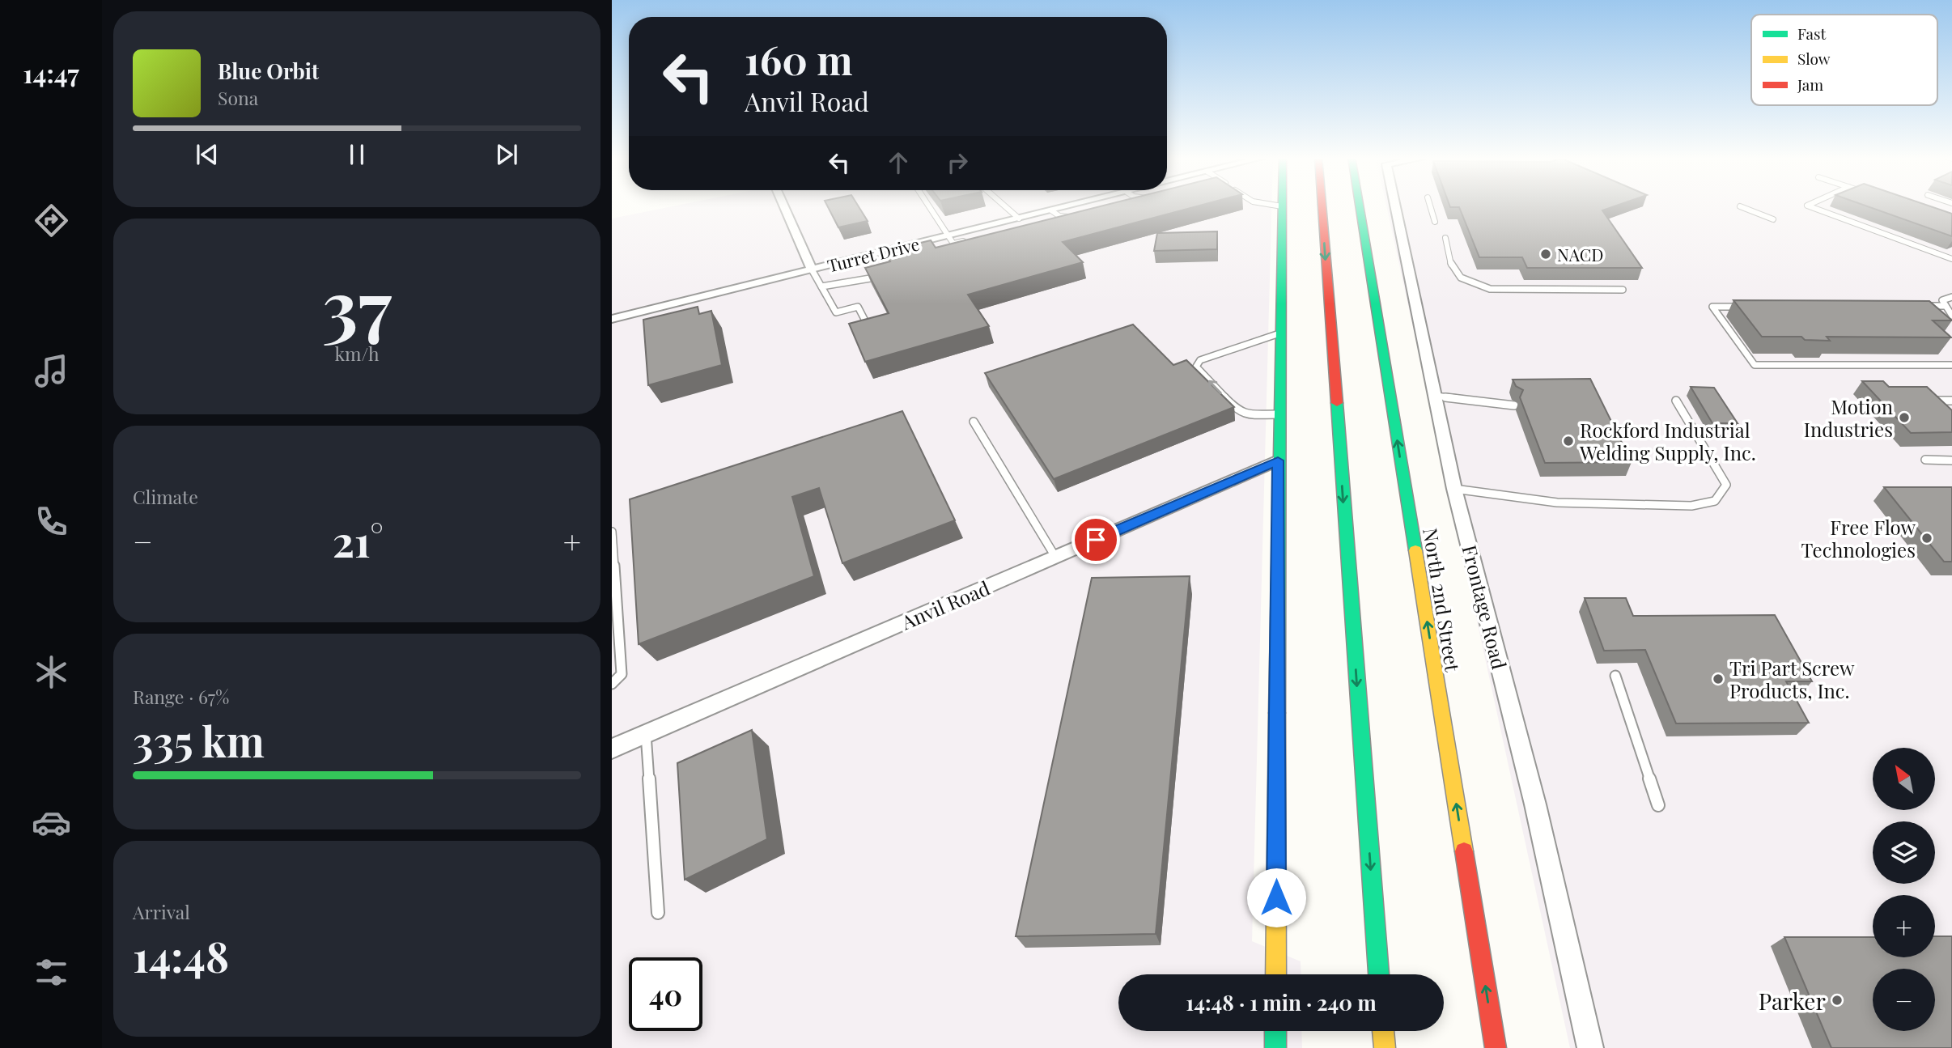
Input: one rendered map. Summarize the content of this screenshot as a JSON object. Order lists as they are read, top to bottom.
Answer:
{
  "streets": {
    "main road": ["North 2nd Street"],
    "street": ["Turret Drive", "Anvil Road", "Frontage Road"]
  },
  "places": [
    "NACD",
    "Motion Industries",
    "Rockford Industrial Welding Supply, Inc.",
    "Free Flow Technologies",
    "Tri Part Screw Products, Inc.",
    "Parker"
  ],
  "legend": ["Fast", "Slow", "Jam"],
  "north": "top left",
  "page": {
    "tabs": "14:47",
    "turn": ["160 m", "Anvil Road"],
    "song": ["Blue Orbit", "Sona"],
    "tile": [
      ["37", "km/h"],
      "Climate",
      ["Range · 67%", "335 km"],
      ["Arrival", "14:48"]
    ],
    "heat": ["−", "21°", "+"],
    "map_buttons": ["+", "−"],
    "limit": "40",
    "trip": "14:48 · 1 min · 240 m"
  }
}
